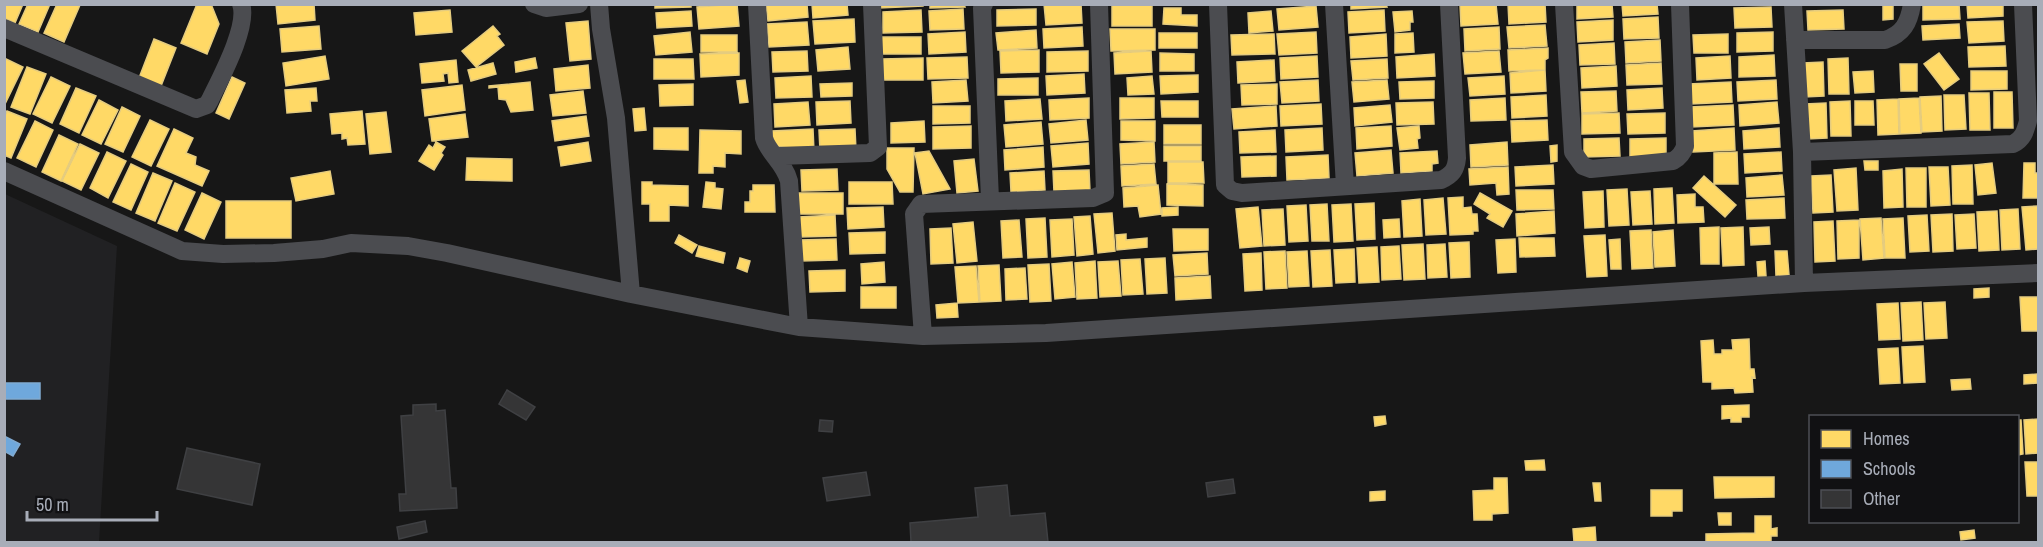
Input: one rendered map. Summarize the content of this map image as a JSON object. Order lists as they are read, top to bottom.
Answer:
{
  "legend": ["Homes", "Schools", "Other"],
  "scale_bar": "50 m"
}
